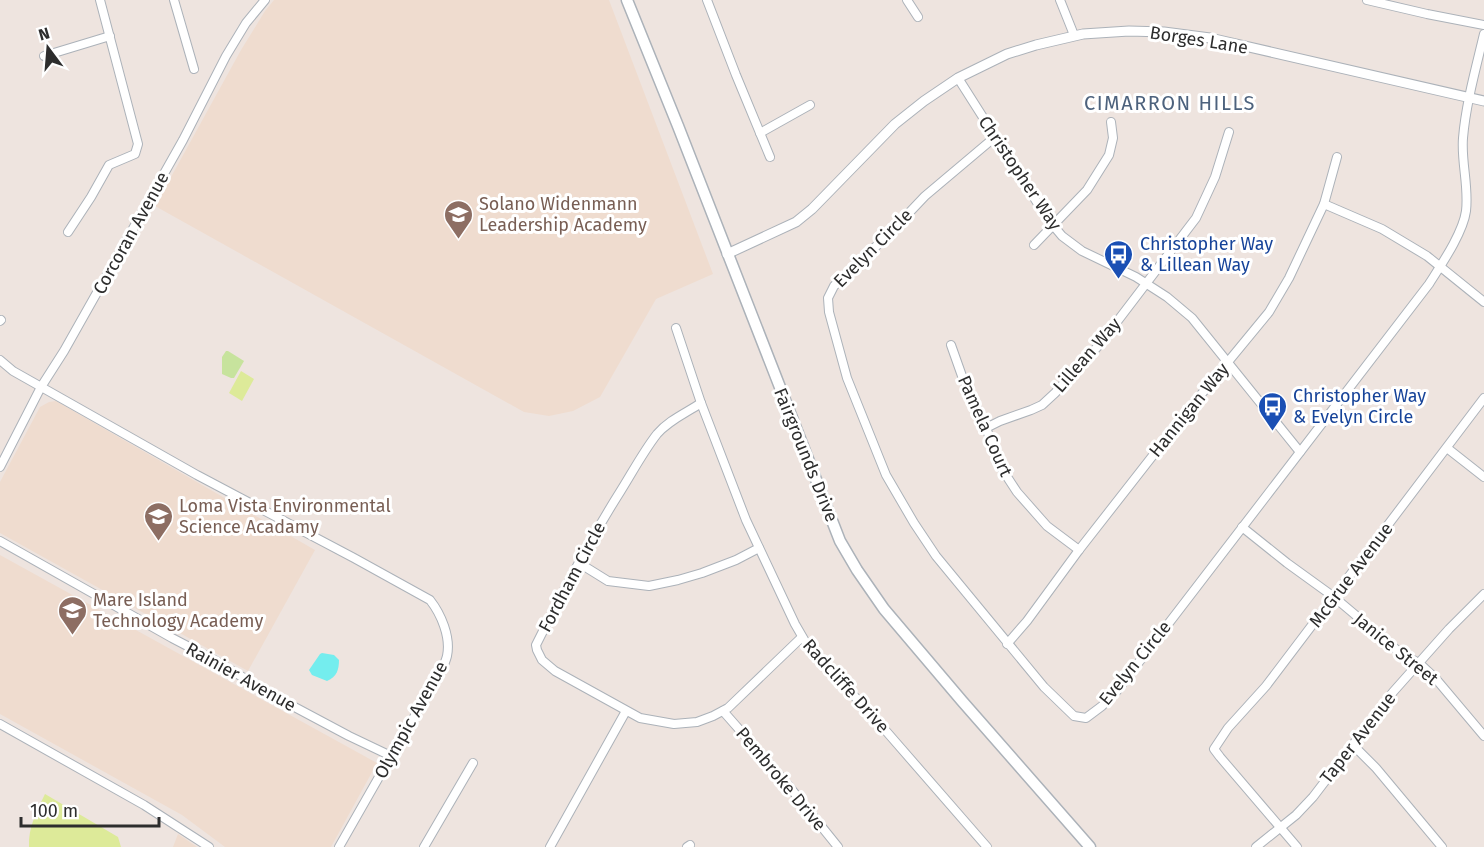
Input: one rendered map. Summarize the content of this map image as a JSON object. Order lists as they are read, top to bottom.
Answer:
{
  "streets": {
    "main road": ["Fairgrounds Drive"],
    "street": [
      "Borges Lane",
      "Christopher Way",
      "Corcoran Avenue",
      "Evelyn Circle",
      "Lillean Way",
      "Hannigan Way",
      "Pamela Court",
      "McGrue Avenue",
      "Fordham Circle",
      "Janice Street",
      "Rainier Avenue",
      "Radcliffe Drive",
      "Olympic Avenue",
      "Taper Avenue",
      "Pembroke Drive"
    ]
  },
  "crossings": [
    ["Borges Lane", "Christopher Way"],
    ["Borges Lane", "Evelyn Circle"],
    ["Borges Lane", "Fairgrounds Drive"],
    ["Christopher Way", "Evelyn Circle"],
    ["Christopher Way", "Lillean Way"],
    ["Christopher Way", "Hannigan Way"],
    ["Corcoran Avenue", "Olympic Avenue"],
    ["Evelyn Circle", "Hannigan Way"],
    ["Evelyn Circle", "Janice Street"],
    ["Lillean Way", "Pamela Court"],
    ["Hannigan Way", "Pamela Court"],
    ["McGrue Avenue", "Janice Street"],
    ["McGrue Avenue", "Taper Avenue"],
    ["Fordham Circle", "Radcliffe Drive"],
    ["Fordham Circle", "Pembroke Drive"],
    ["Janice Street", "Taper Avenue"],
    ["Rainier Avenue", "Olympic Avenue"]
  ],
  "districts": ["CIMARRON HILLS"],
  "places": {
    "school or university": ["Solano Widenmann Leadership Academy", "Loma Vista Environmental Science Acadamy", "Mare Island Technology Academy"],
    "bus stop": ["Christopher Way & Lillean Way", "Christopher Way & Evelyn Circle"]
  },
  "scale_bar": "100 m",
  "north": "top"
}
